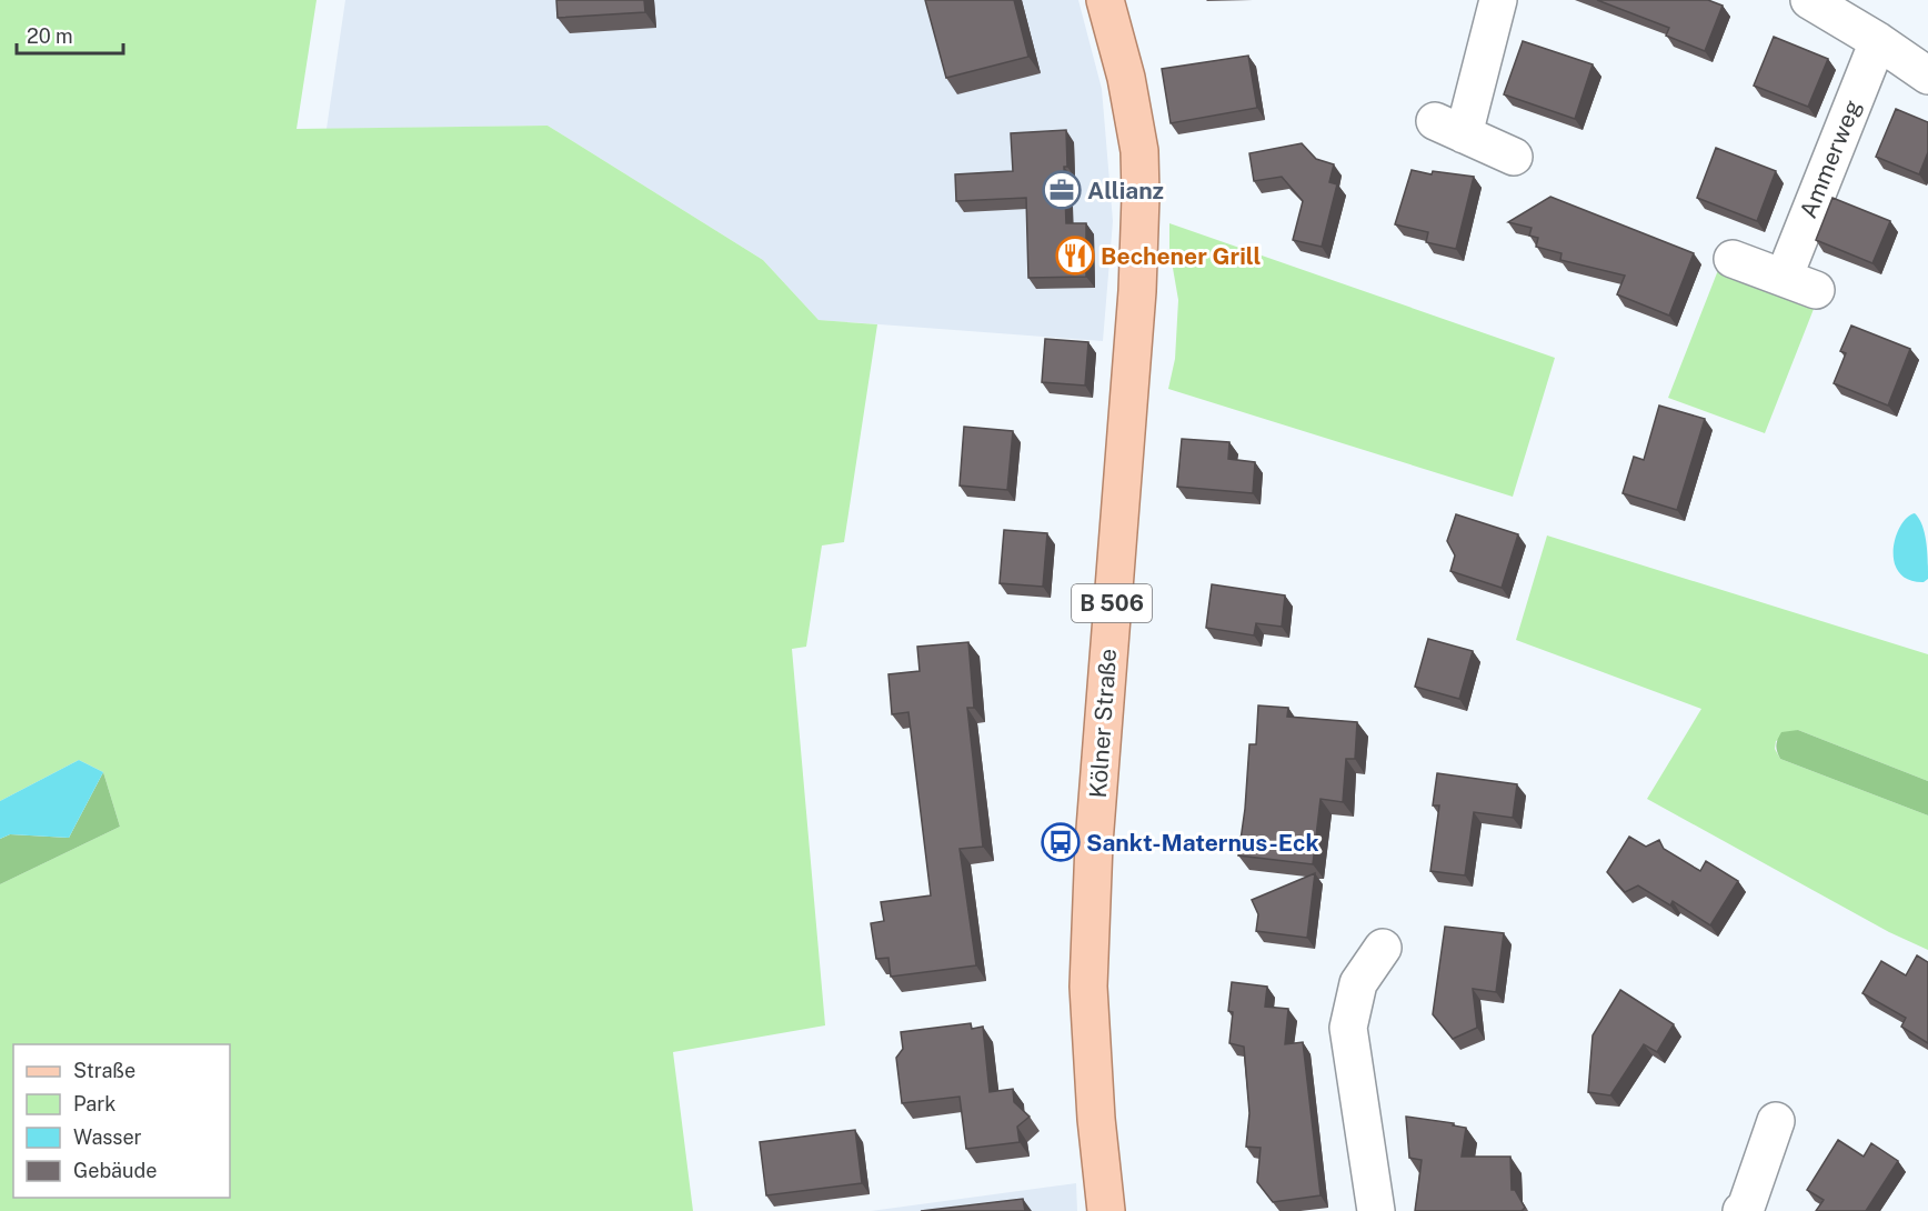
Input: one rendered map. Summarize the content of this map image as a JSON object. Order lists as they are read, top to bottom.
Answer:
{
  "streets": {
    "main road": ["B 506", "Kölner Straße"],
    "street": ["Ammerweg"]
  },
  "places": {
    "office": ["Allianz"],
    "restaurant": ["Bechener Grill"],
    "bus stop": ["Sankt-Maternus-Eck"]
  },
  "legend": [
    "Straße",
    "Park",
    "Wasser",
    "Gebäude"
  ],
  "scale_bar": "20 m"
}
